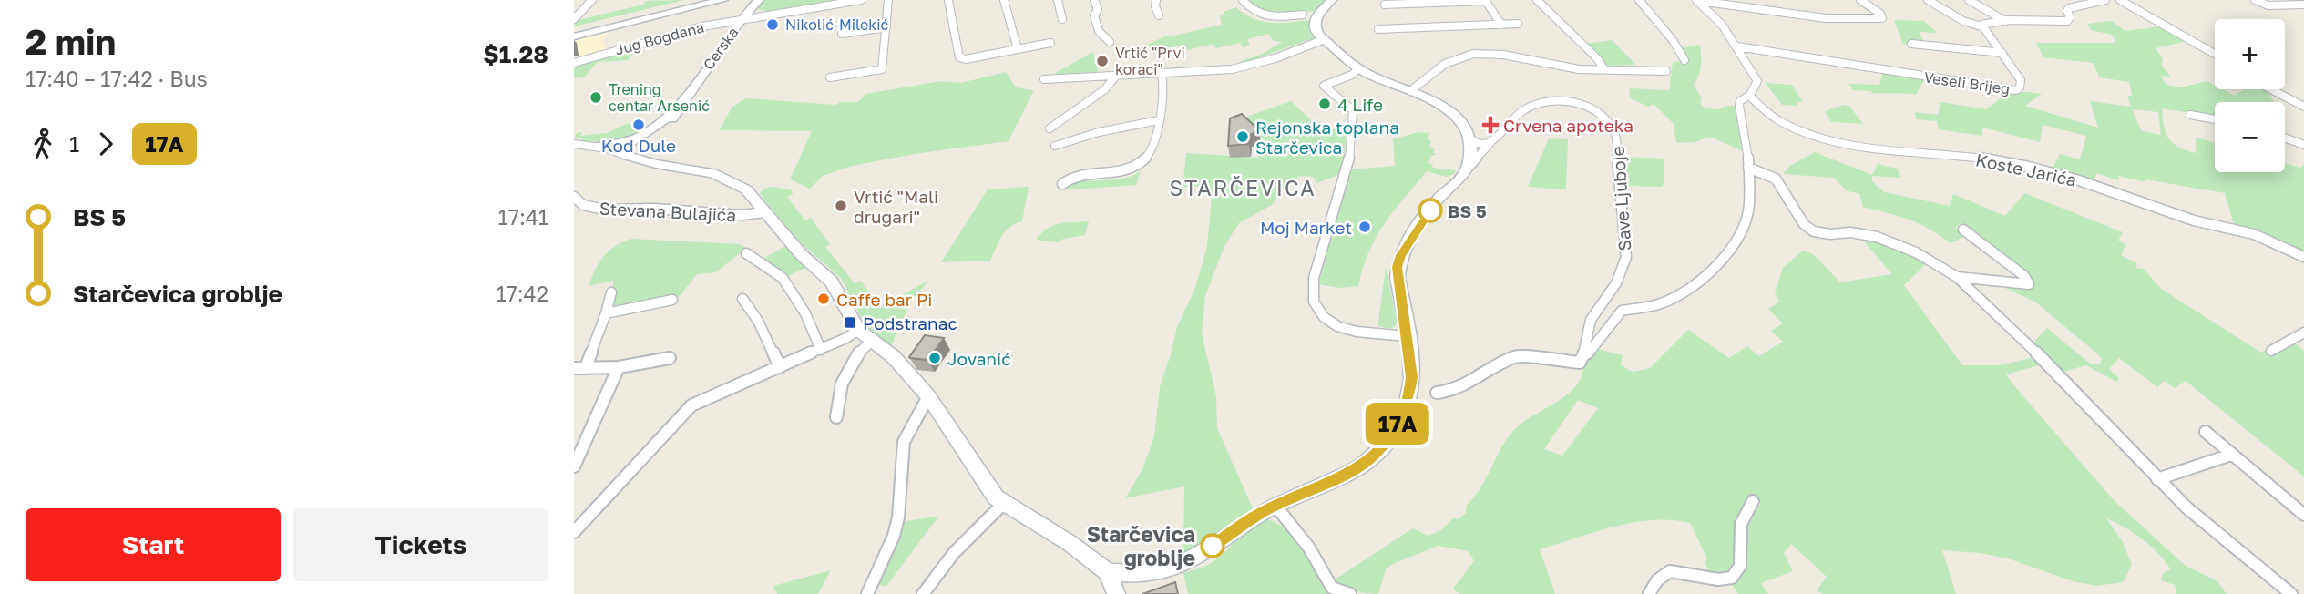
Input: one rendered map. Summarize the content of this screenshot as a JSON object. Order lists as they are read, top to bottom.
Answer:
{
  "streets": {
    "street": [
      "Jug Bogdana",
      "Cerska",
      "Veseli Brijeg",
      "Koste Jarića",
      "Save Ljuboje",
      "Stevana Bulajića"
    ]
  },
  "crossings": [
    ["Jug Bogdana", "Cerska"]
  ],
  "districts": ["STARČEVICA"],
  "places": {
    "other": [
      "Nikolić-Milekić",
      "Vrtić \"Prvi koraci\"",
      "Trening centar Arsenić",
      "4 Life",
      "Kod Dule",
      "Rejonska toplana Starčevica",
      "Vrtić \"Mali drugari\"",
      "BS 5",
      "Moj Market",
      "Caffe bar Pi",
      "Jovanić",
      "Starčevica groblje"
    ],
    "health": ["Crvena apoteka"],
    "transit": ["Podstranac"]
  },
  "lines": ["bus line 17A"],
  "page": {
    "heading": ["2 min", "17:40 – 17:42 · Bus", "$1.28"],
    "on_map": "17A",
    "map_buttons": ["+", "−"],
    "legs": ["1", "17A"],
    "list": [
      {
        "name": "BS 5",
        "value": "17:41"
      },
      {
        "name": "Starčevica groblje",
        "value": "17:42"
      }
    ],
    "buttons": ["Start", "Tickets"]
  }
}
